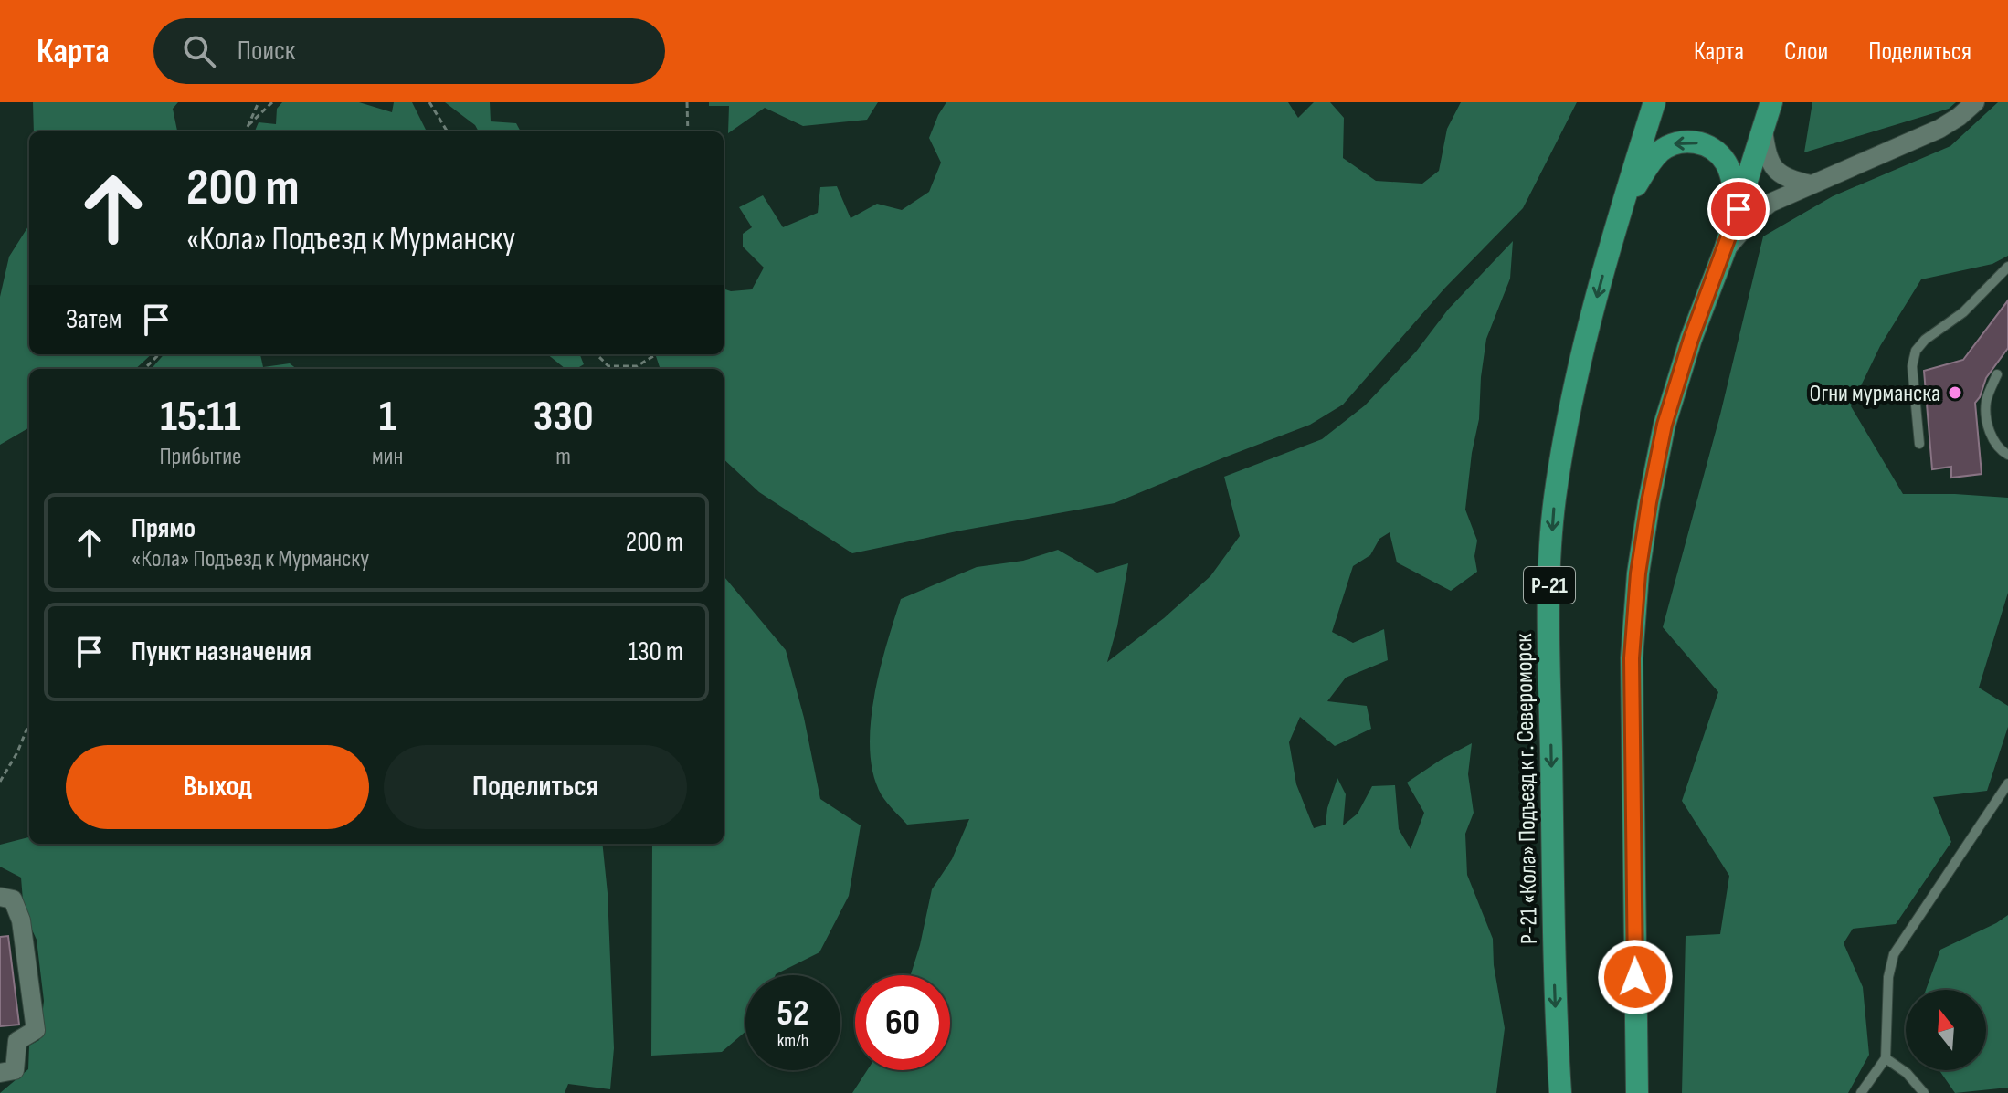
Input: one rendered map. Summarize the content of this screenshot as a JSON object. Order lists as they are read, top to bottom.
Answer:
{
  "streets": {
    "main road": ["Р-21", "Р-21 «Кола» Подъезд к г. Североморск"]
  },
  "places": ["Огни мурманска"],
  "north": "top",
  "page": {
    "header": "Карта",
    "search": "Поиск",
    "nav": ["Карта", "Слои", "Поделиться"],
    "turn": ["200 m", "«Кола» Подъезд к Мурманску"],
    "then": "Затем",
    "eta": [
      "15:11",
      "Прибытие",
      "1",
      "мин",
      "330",
      "m"
    ],
    "list": [
      {
        "name": "Прямо",
        "note": "«Кола» Подъезд к Мурманску",
        "value": "200 m"
      },
      {
        "name": "Пункт назначения",
        "value": "130 m"
      }
    ],
    "buttons": ["Выход", "Поделиться"],
    "speed": "52 km/h",
    "limit": "60"
  }
}
